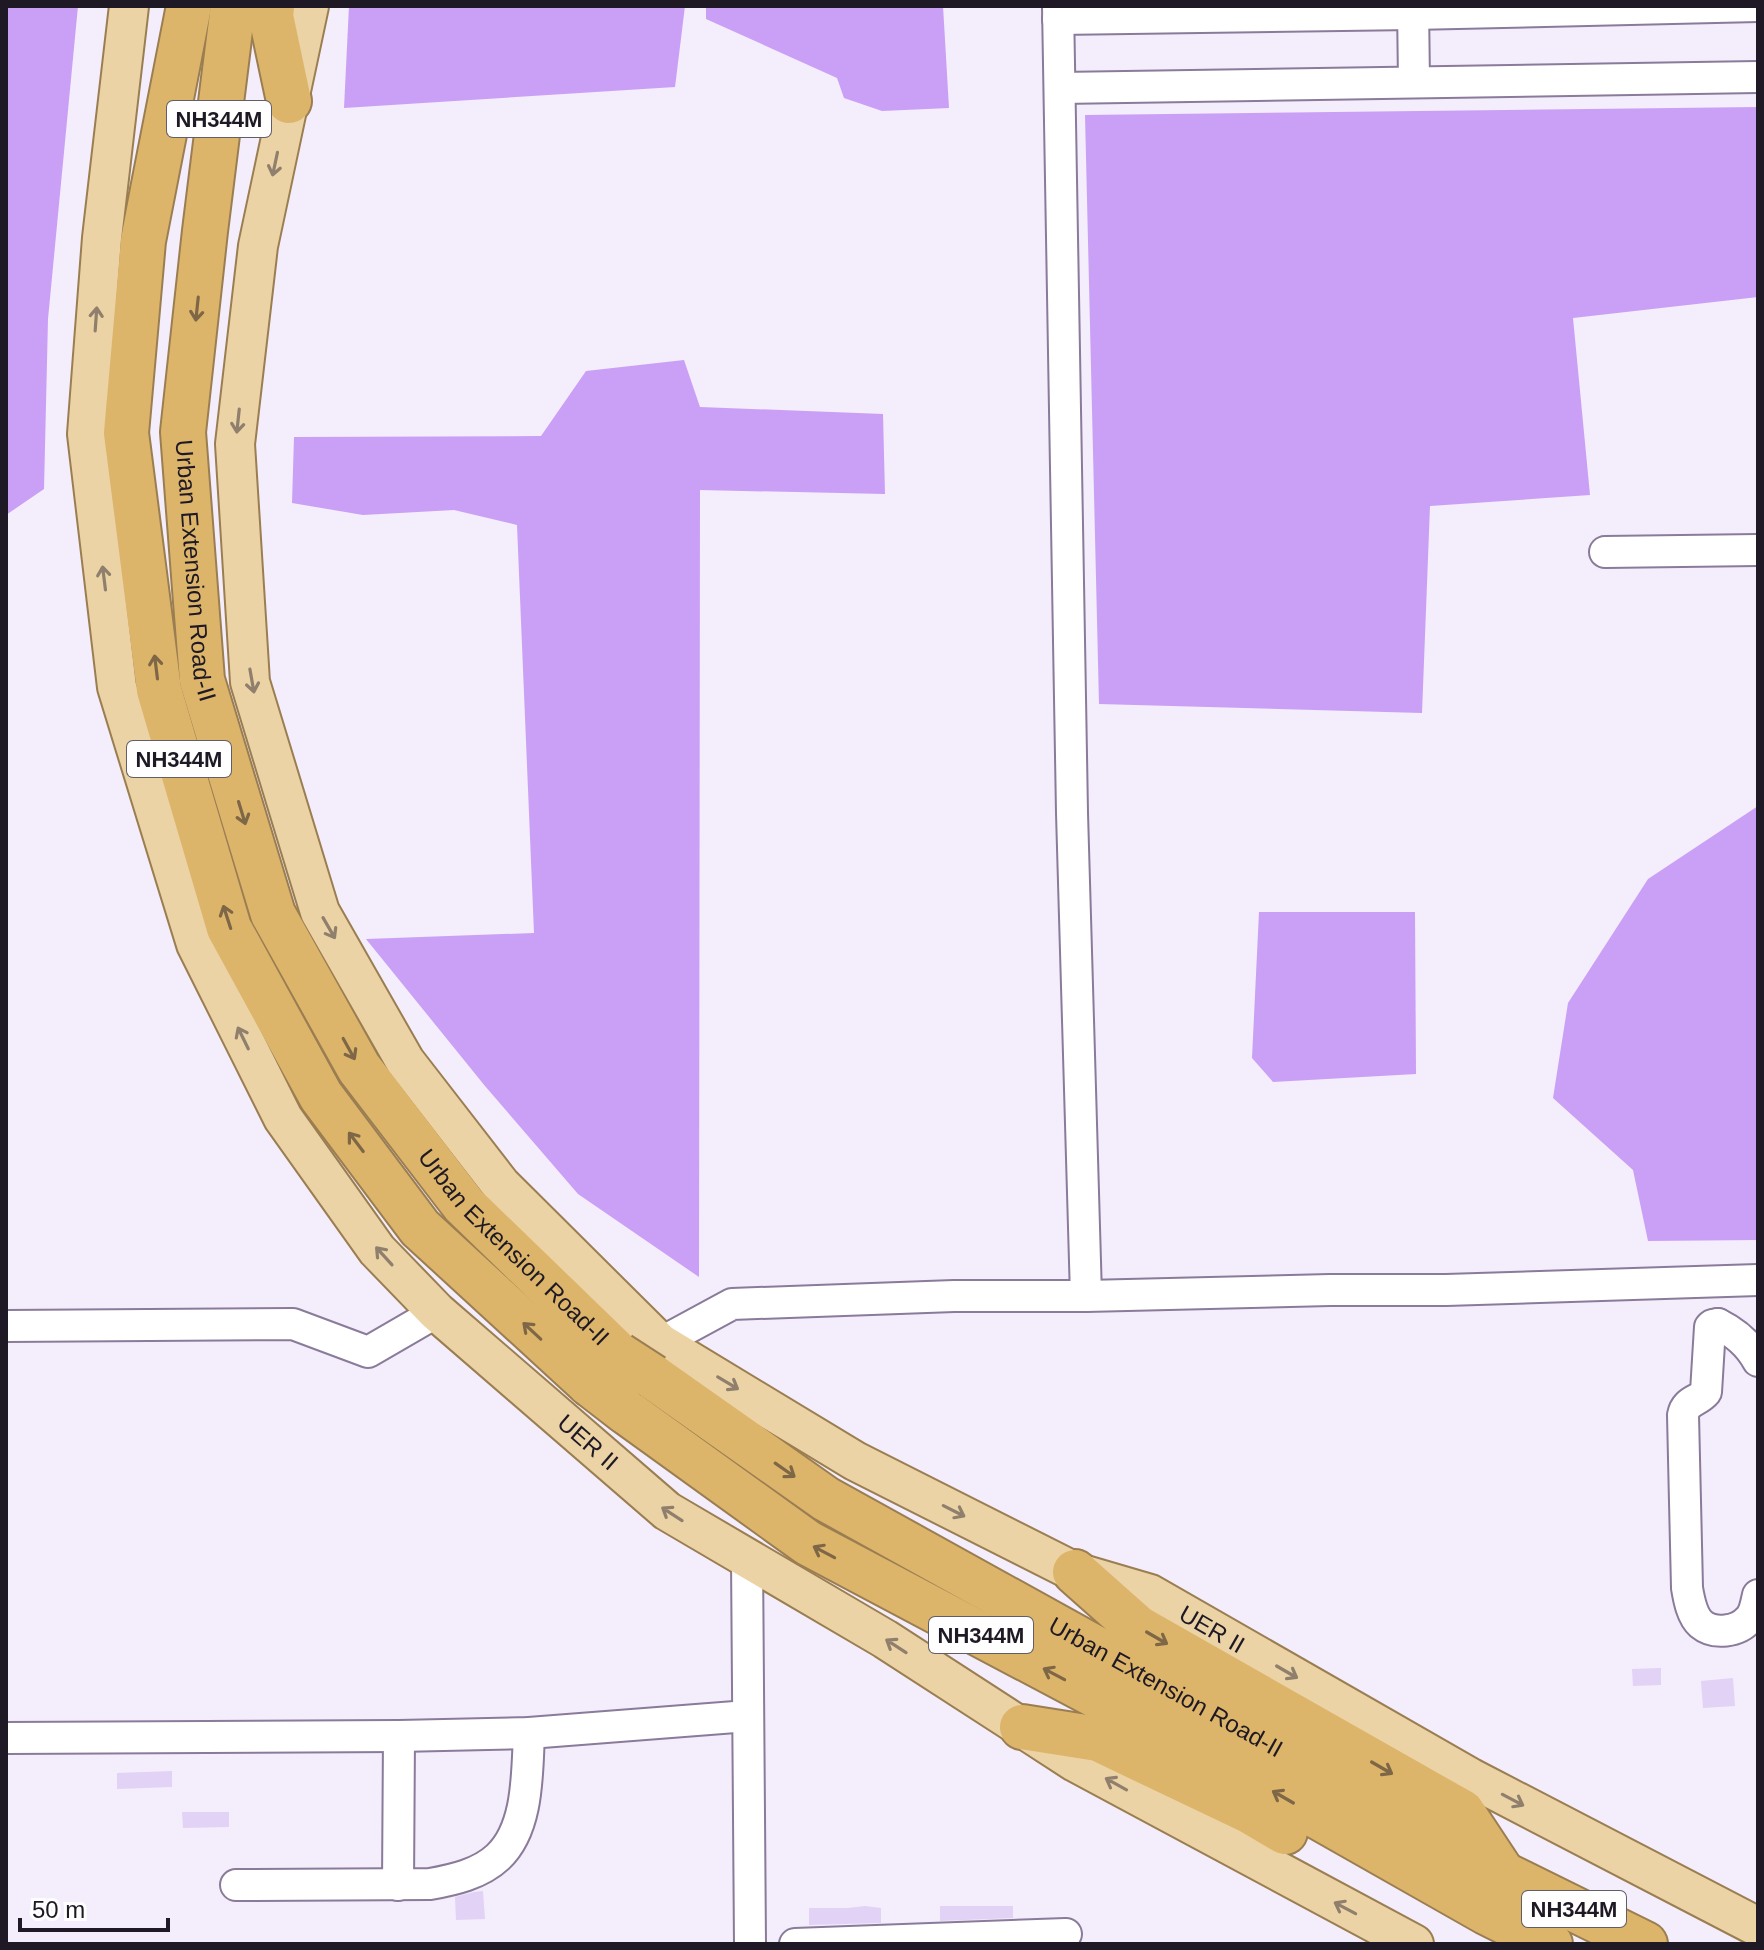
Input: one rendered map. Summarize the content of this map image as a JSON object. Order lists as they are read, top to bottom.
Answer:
{
  "streets": {
    "highway": ["NH344M", "Urban Extension Road-II"],
    "main road": ["UER II"]
  },
  "crossings": [
    ["Urban Extension Road-II", "UER II"]
  ],
  "scale_bar": "50 m"
}
